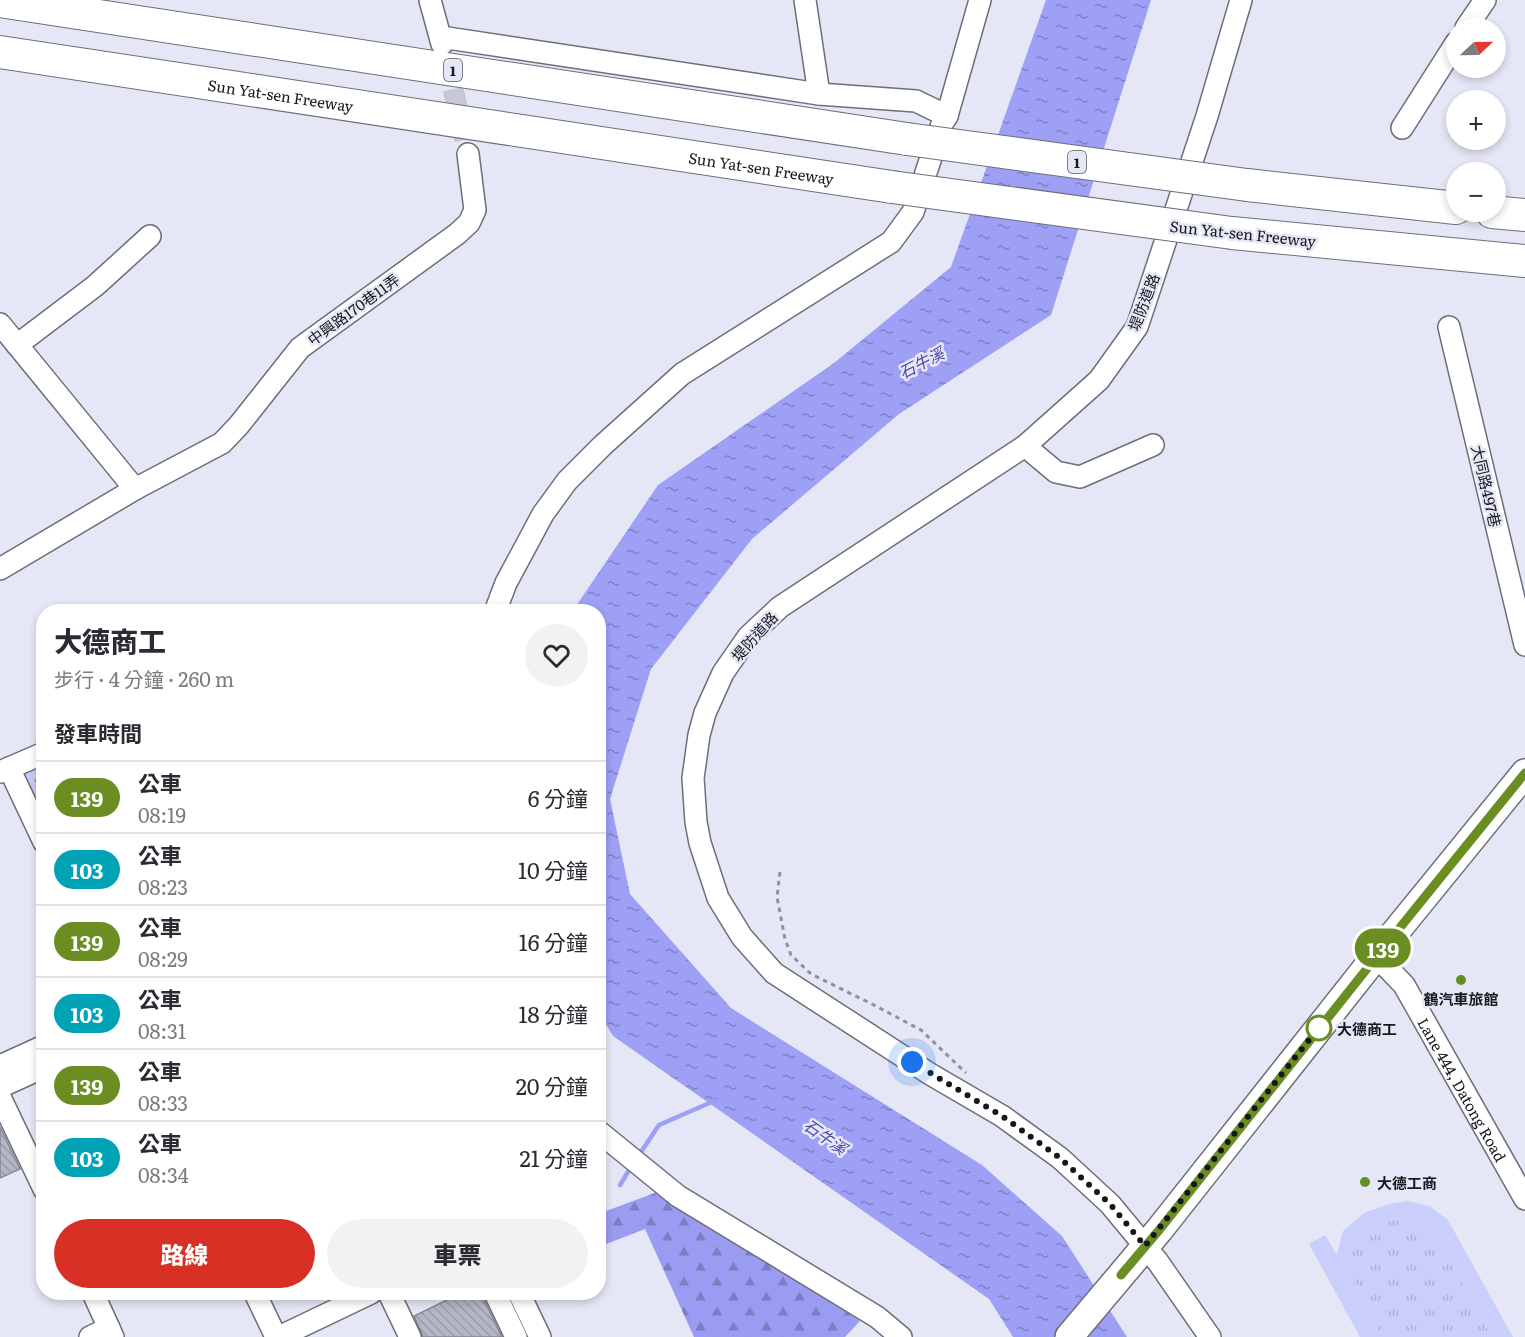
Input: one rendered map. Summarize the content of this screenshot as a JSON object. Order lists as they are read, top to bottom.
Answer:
{
  "streets": {
    "highway": ["1", "Sun Yat-sen Freeway"],
    "street": [
      "堤防道路",
      "中興路170巷11弄",
      "大同路497巷",
      "Lane 444, Datong Road"
    ]
  },
  "water": ["石牛溪"],
  "places": ["鶴汽車旅館", "大德商工", "大德工商"],
  "lines": ["bus line 139"],
  "north": "right",
  "page": {
    "on_map": "139",
    "map_buttons": ["+", "−"],
    "heading": [
      ["大德商工", "步行 · 4 分鐘 · 260 m"],
      "發車時間"
    ],
    "list": [
      {
        "mark": "139",
        "name": "公車",
        "note": "08:19",
        "value": "6 分鐘"
      },
      {
        "mark": "103",
        "name": "公車",
        "note": "08:23",
        "value": "10 分鐘"
      },
      {
        "mark": "139",
        "name": "公車",
        "note": "08:29",
        "value": "16 分鐘"
      },
      {
        "mark": "103",
        "name": "公車",
        "note": "08:31",
        "value": "18 分鐘"
      },
      {
        "mark": "139",
        "name": "公車",
        "note": "08:33",
        "value": "20 分鐘"
      },
      {
        "mark": "103",
        "name": "公車",
        "note": "08:34",
        "value": "21 分鐘"
      }
    ],
    "buttons": ["路線", "車票"]
  }
}
